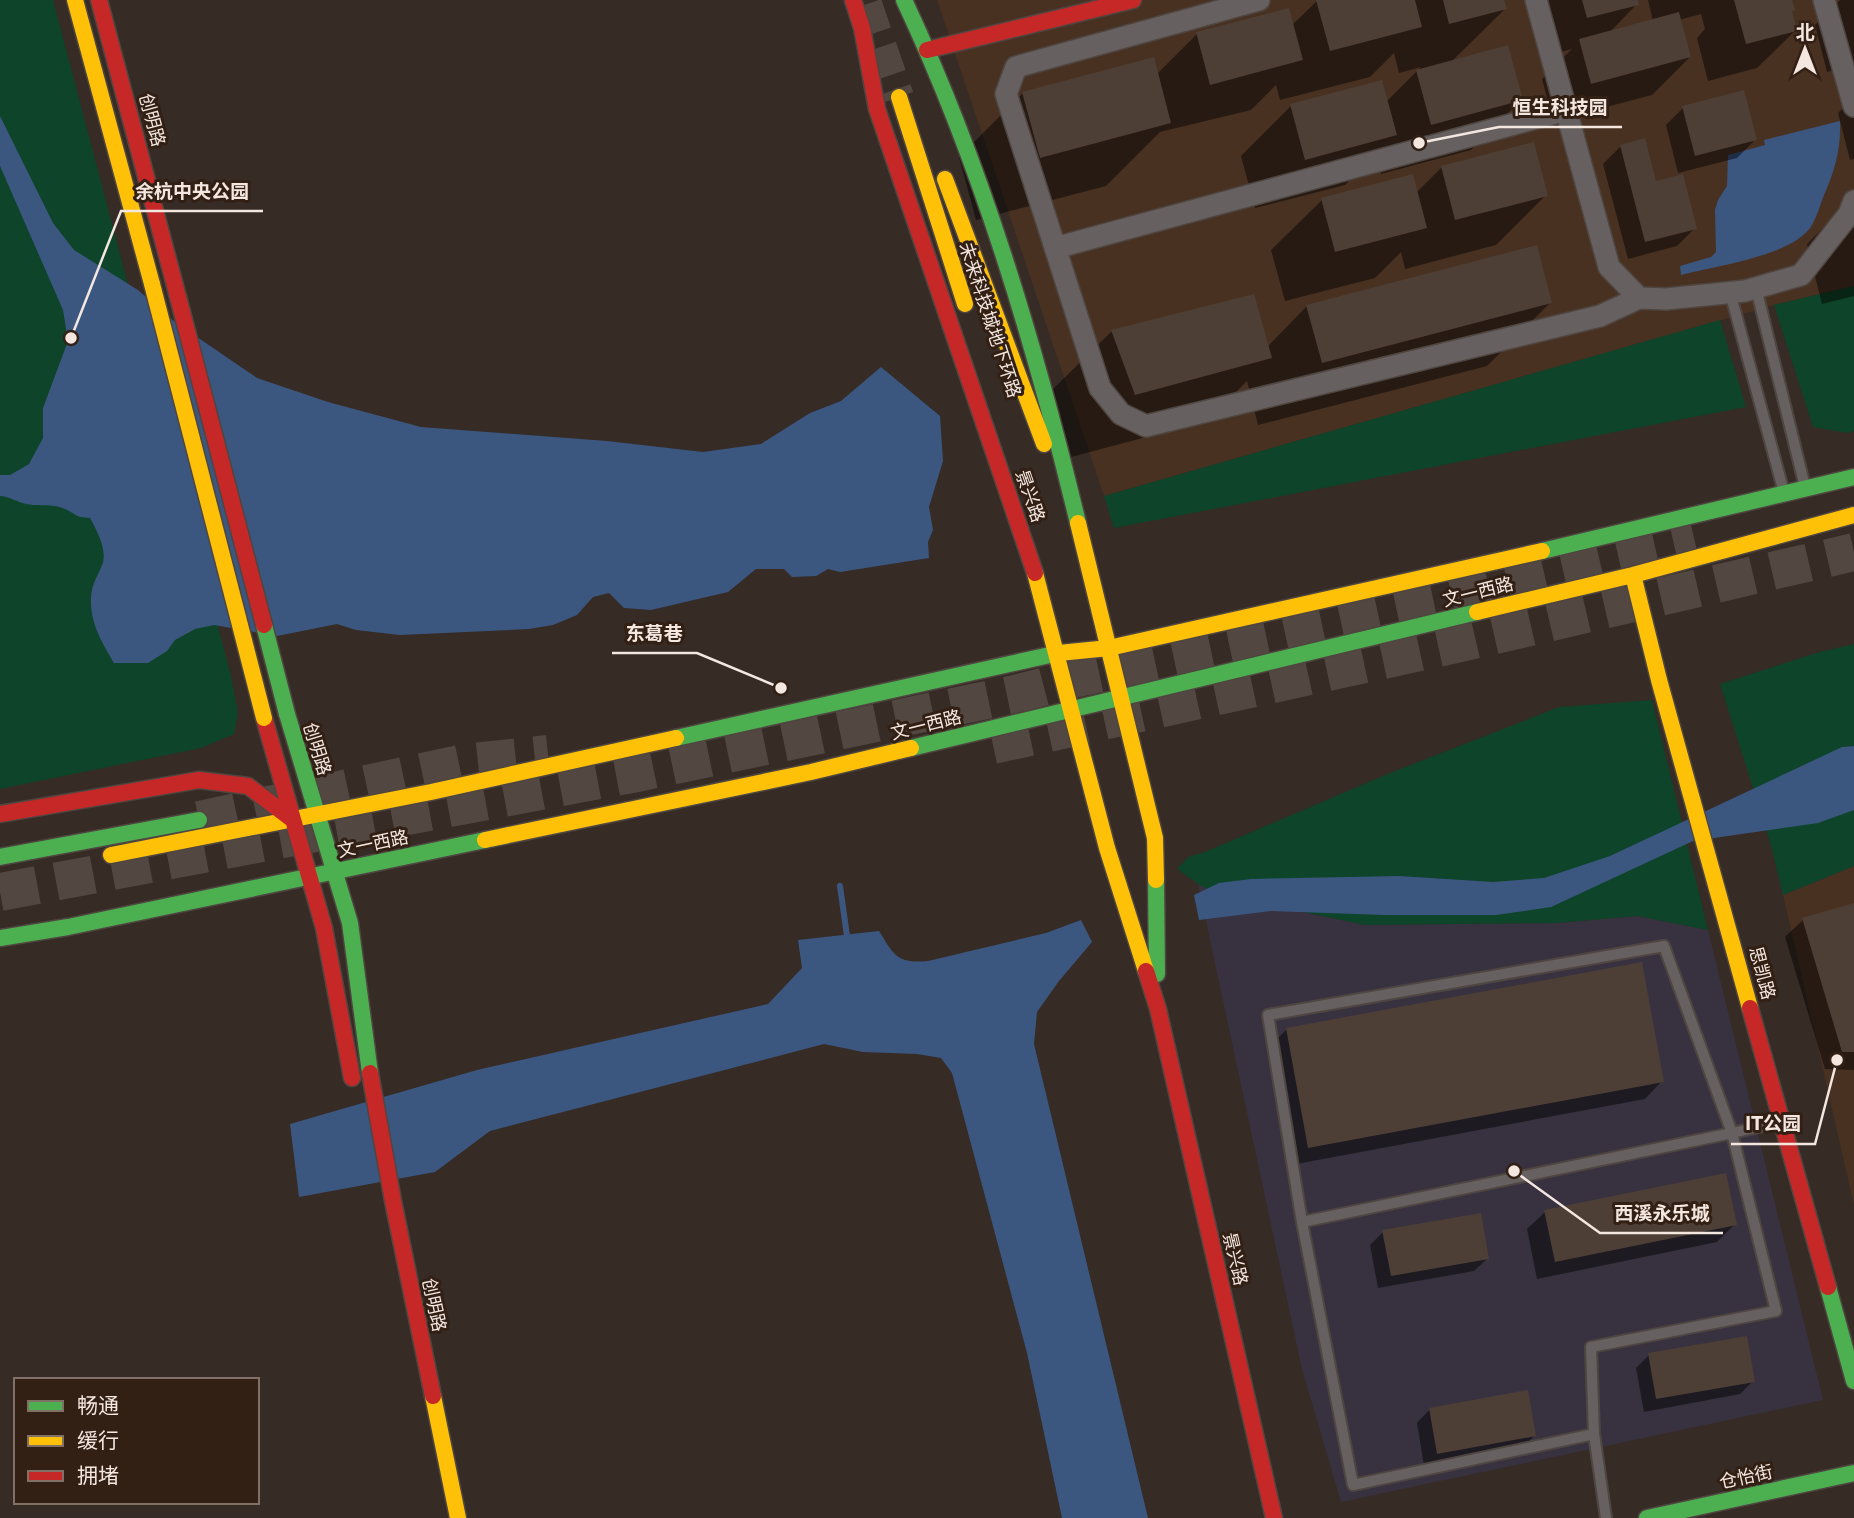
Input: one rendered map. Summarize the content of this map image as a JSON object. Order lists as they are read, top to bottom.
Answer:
{
  "streets": {
    "main road": [
      "创明路",
      "未来科技城地下环路",
      "景兴路",
      "文一西路",
      "思凯路",
      "仓怡街"
    ]
  },
  "crossings": [
    ["创明路", "文一西路"],
    ["未来科技城地下环路", "景兴路"],
    ["景兴路", "文一西路"],
    ["文一西路", "思凯路"]
  ],
  "places": [
    "恒生科技园",
    "余杭中央公园",
    "东葛巷",
    "IT公园",
    "西溪永乐城"
  ],
  "legend": ["畅通", "缓行", "拥堵"],
  "north": "top"
}
